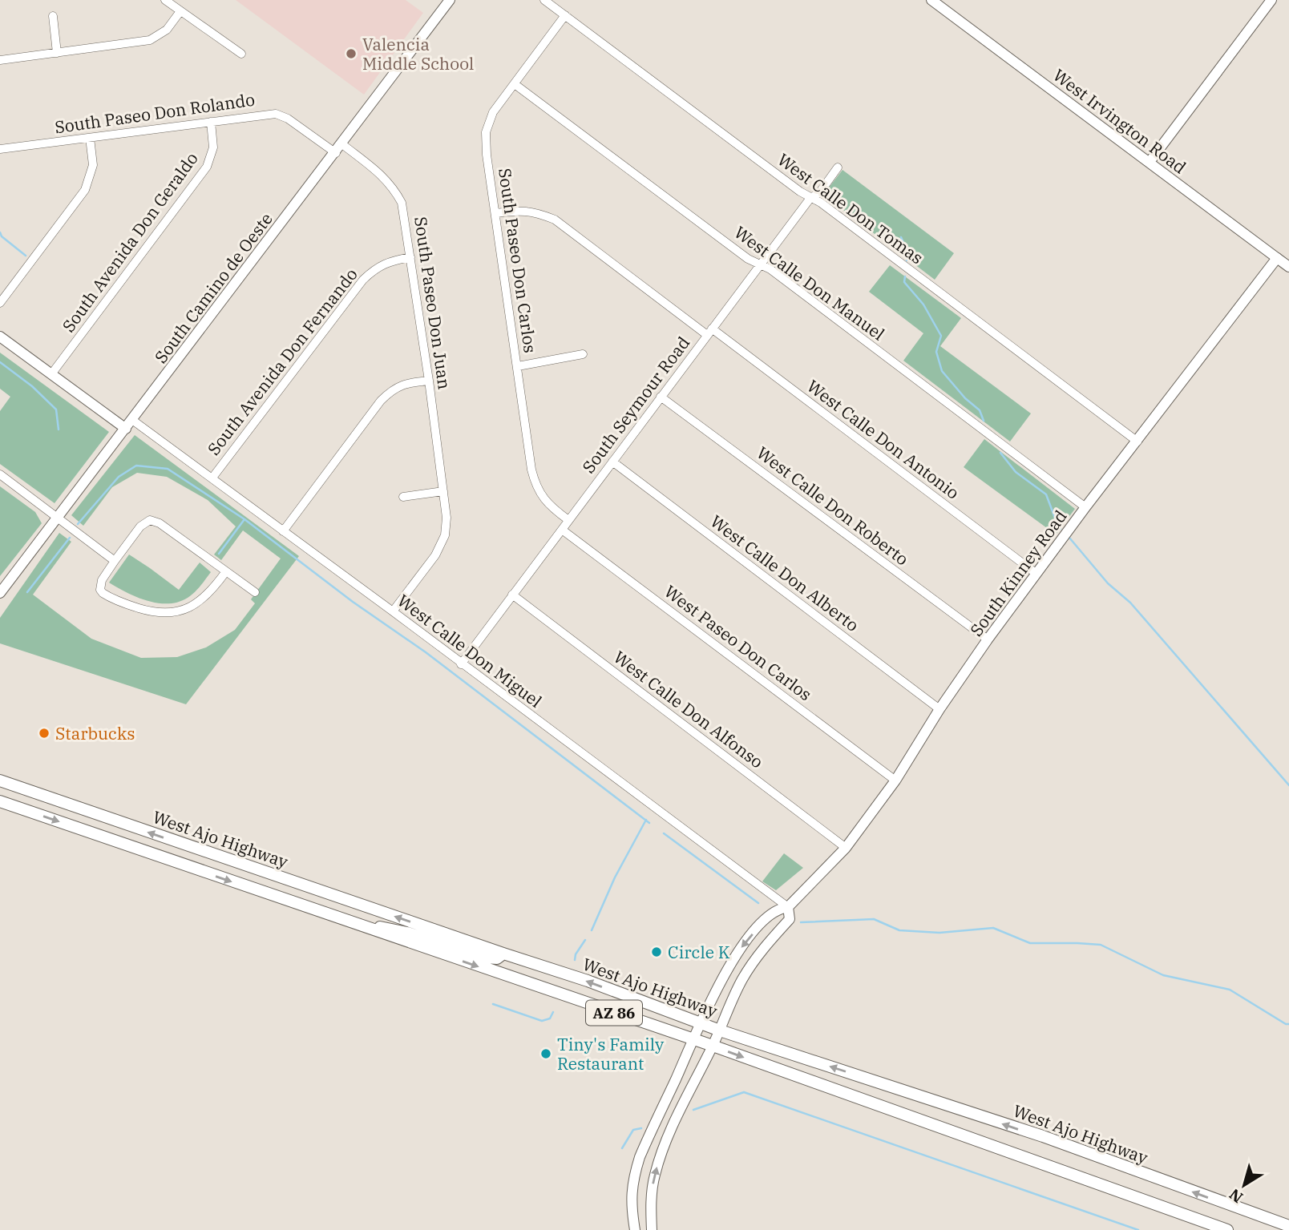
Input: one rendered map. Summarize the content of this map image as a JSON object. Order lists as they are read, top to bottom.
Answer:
{
  "streets": {
    "main road": [
      "West Irvington Road",
      "South Camino de Oeste",
      "South Kinney Road",
      "West Ajo Highway",
      "AZ 86"
    ],
    "street": [
      "South Paseo Don Rolando",
      "West Calle Don Tomas",
      "South Avenida Don Geraldo",
      "South Paseo Don Carlos",
      "West Calle Don Manuel",
      "South Paseo Don Juan",
      "South Avenida Don Fernando",
      "South Seymour Road",
      "West Calle Don Antonio",
      "West Calle Don Roberto",
      "West Calle Don Alberto",
      "West Paseo Don Carlos",
      "West Calle Don Miguel",
      "West Calle Don Alfonso"
    ]
  },
  "crossings": [
    ["South Paseo Don Rolando", "South Avenida Don Geraldo"],
    ["South Paseo Don Rolando", "South Camino de Oeste"],
    ["South Paseo Don Rolando", "South Paseo Don Juan"],
    ["West Irvington Road", "South Kinney Road"],
    ["West Calle Don Tomas", "South Paseo Don Carlos"],
    ["West Calle Don Tomas", "South Seymour Road"],
    ["West Calle Don Tomas", "South Kinney Road"],
    ["South Paseo Don Carlos", "West Calle Don Manuel"],
    ["South Paseo Don Carlos", "South Seymour Road"],
    ["South Paseo Don Carlos", "West Calle Don Antonio"],
    ["West Calle Don Manuel", "South Seymour Road"],
    ["West Calle Don Manuel", "South Kinney Road"],
    ["South Camino de Oeste", "South Paseo Don Juan"],
    ["South Camino de Oeste", "West Calle Don Miguel"],
    ["South Paseo Don Juan", "South Avenida Don Fernando"],
    ["South Paseo Don Juan", "West Calle Don Miguel"],
    ["South Avenida Don Fernando", "West Calle Don Miguel"],
    ["South Seymour Road", "West Calle Don Antonio"],
    ["South Seymour Road", "West Calle Don Roberto"],
    ["South Seymour Road", "West Calle Don Alberto"],
    ["South Seymour Road", "West Paseo Don Carlos"],
    ["South Seymour Road", "West Calle Don Miguel"],
    ["South Seymour Road", "West Calle Don Alfonso"],
    ["West Calle Don Antonio", "South Kinney Road"],
    ["West Calle Don Roberto", "South Kinney Road"],
    ["West Calle Don Alberto", "South Kinney Road"],
    ["South Kinney Road", "West Paseo Don Carlos"],
    ["South Kinney Road", "West Calle Don Miguel"],
    ["South Kinney Road", "West Calle Don Alfonso"],
    ["South Kinney Road", "West Ajo Highway"]
  ],
  "places": [
    "Valencia Middle School",
    "Starbucks",
    "Circle K",
    "Tiny's Family Restaurant"
  ],
  "north": "bottom left"
}
